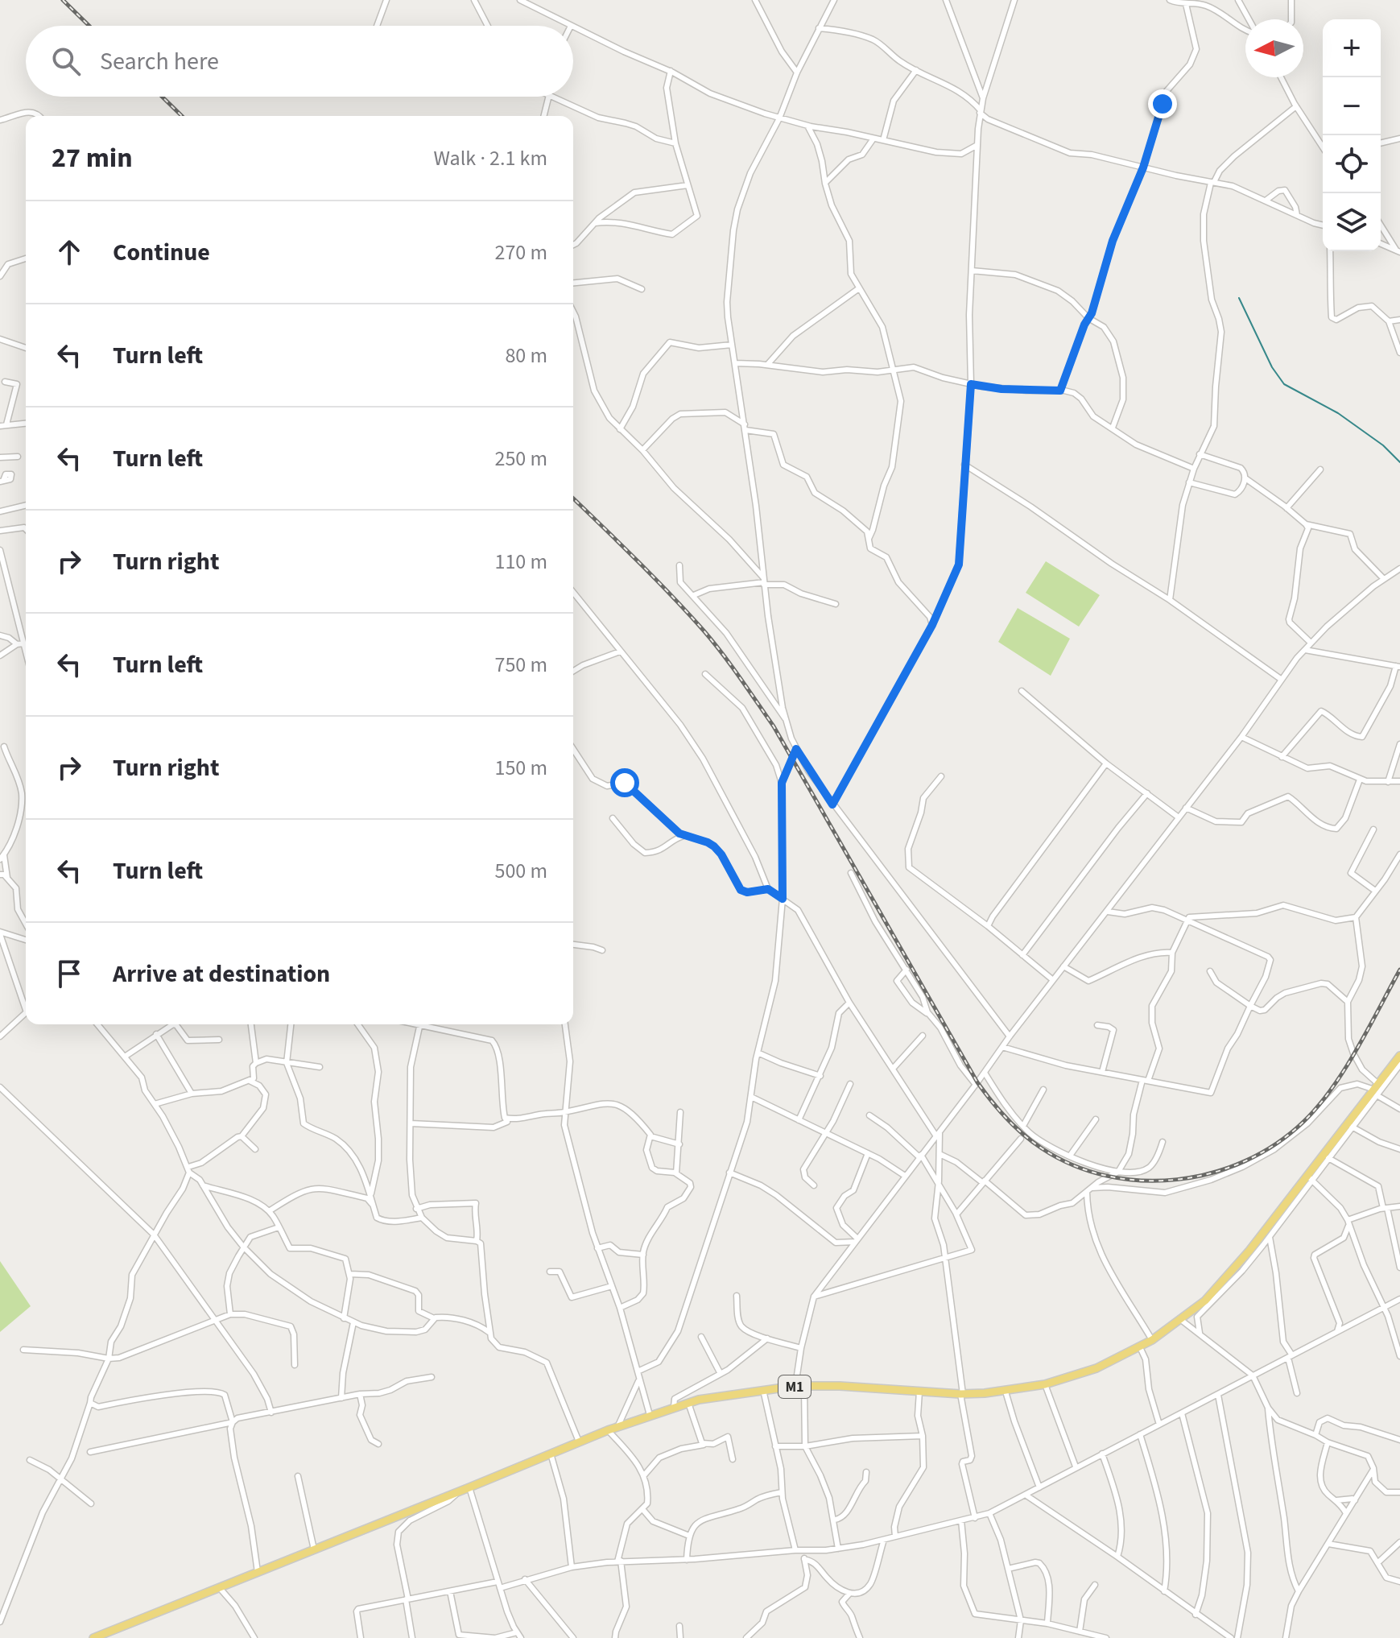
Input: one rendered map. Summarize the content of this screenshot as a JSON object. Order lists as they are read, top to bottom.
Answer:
{
  "streets": {
    "main road": ["M1"]
  },
  "north": "left",
  "page": {
    "map_buttons": ["+", "−"],
    "search": "Search here",
    "heading": ["27 min", "Walk · 2.1 km"],
    "list": [
      ["Continue", "270 m"],
      ["Turn left", "80 m"],
      ["Turn left", "250 m"],
      ["Turn right", "110 m"],
      ["Turn left", "750 m"],
      ["Turn right", "150 m"],
      ["Turn left", "500 m"],
      "Arrive at destination"
    ]
  }
}
